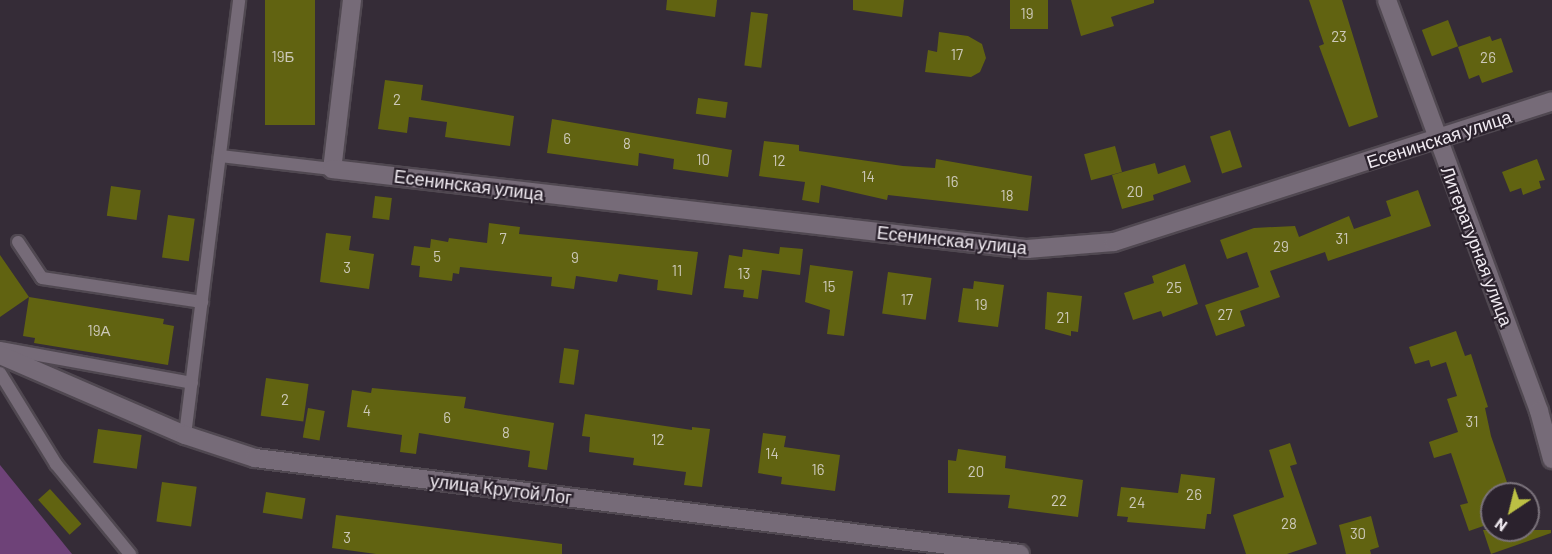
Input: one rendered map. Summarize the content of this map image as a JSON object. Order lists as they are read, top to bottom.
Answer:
{
  "streets": {
    "street": ["Есенинская улица", "Литературная улица", "улица Крутой Лог"]
  },
  "crossings": [
    ["Есенинская улица", "Литературная улица"]
  ],
  "house_numbers": [
    "19",
    "23",
    "17",
    "19Б",
    "26",
    "2",
    "6",
    "8",
    "10",
    "12",
    "14",
    "16",
    "20",
    "18",
    "7",
    "31",
    "29",
    "5",
    "9",
    "3",
    "11",
    "13",
    "15",
    "25",
    "17",
    "19",
    "27",
    "21",
    "19А",
    "2",
    "4",
    "6",
    "31",
    "8",
    "12",
    "14",
    "16",
    "20",
    "26",
    "22",
    "24",
    "28",
    "30",
    "3"
  ],
  "north": "bottom left"
}
